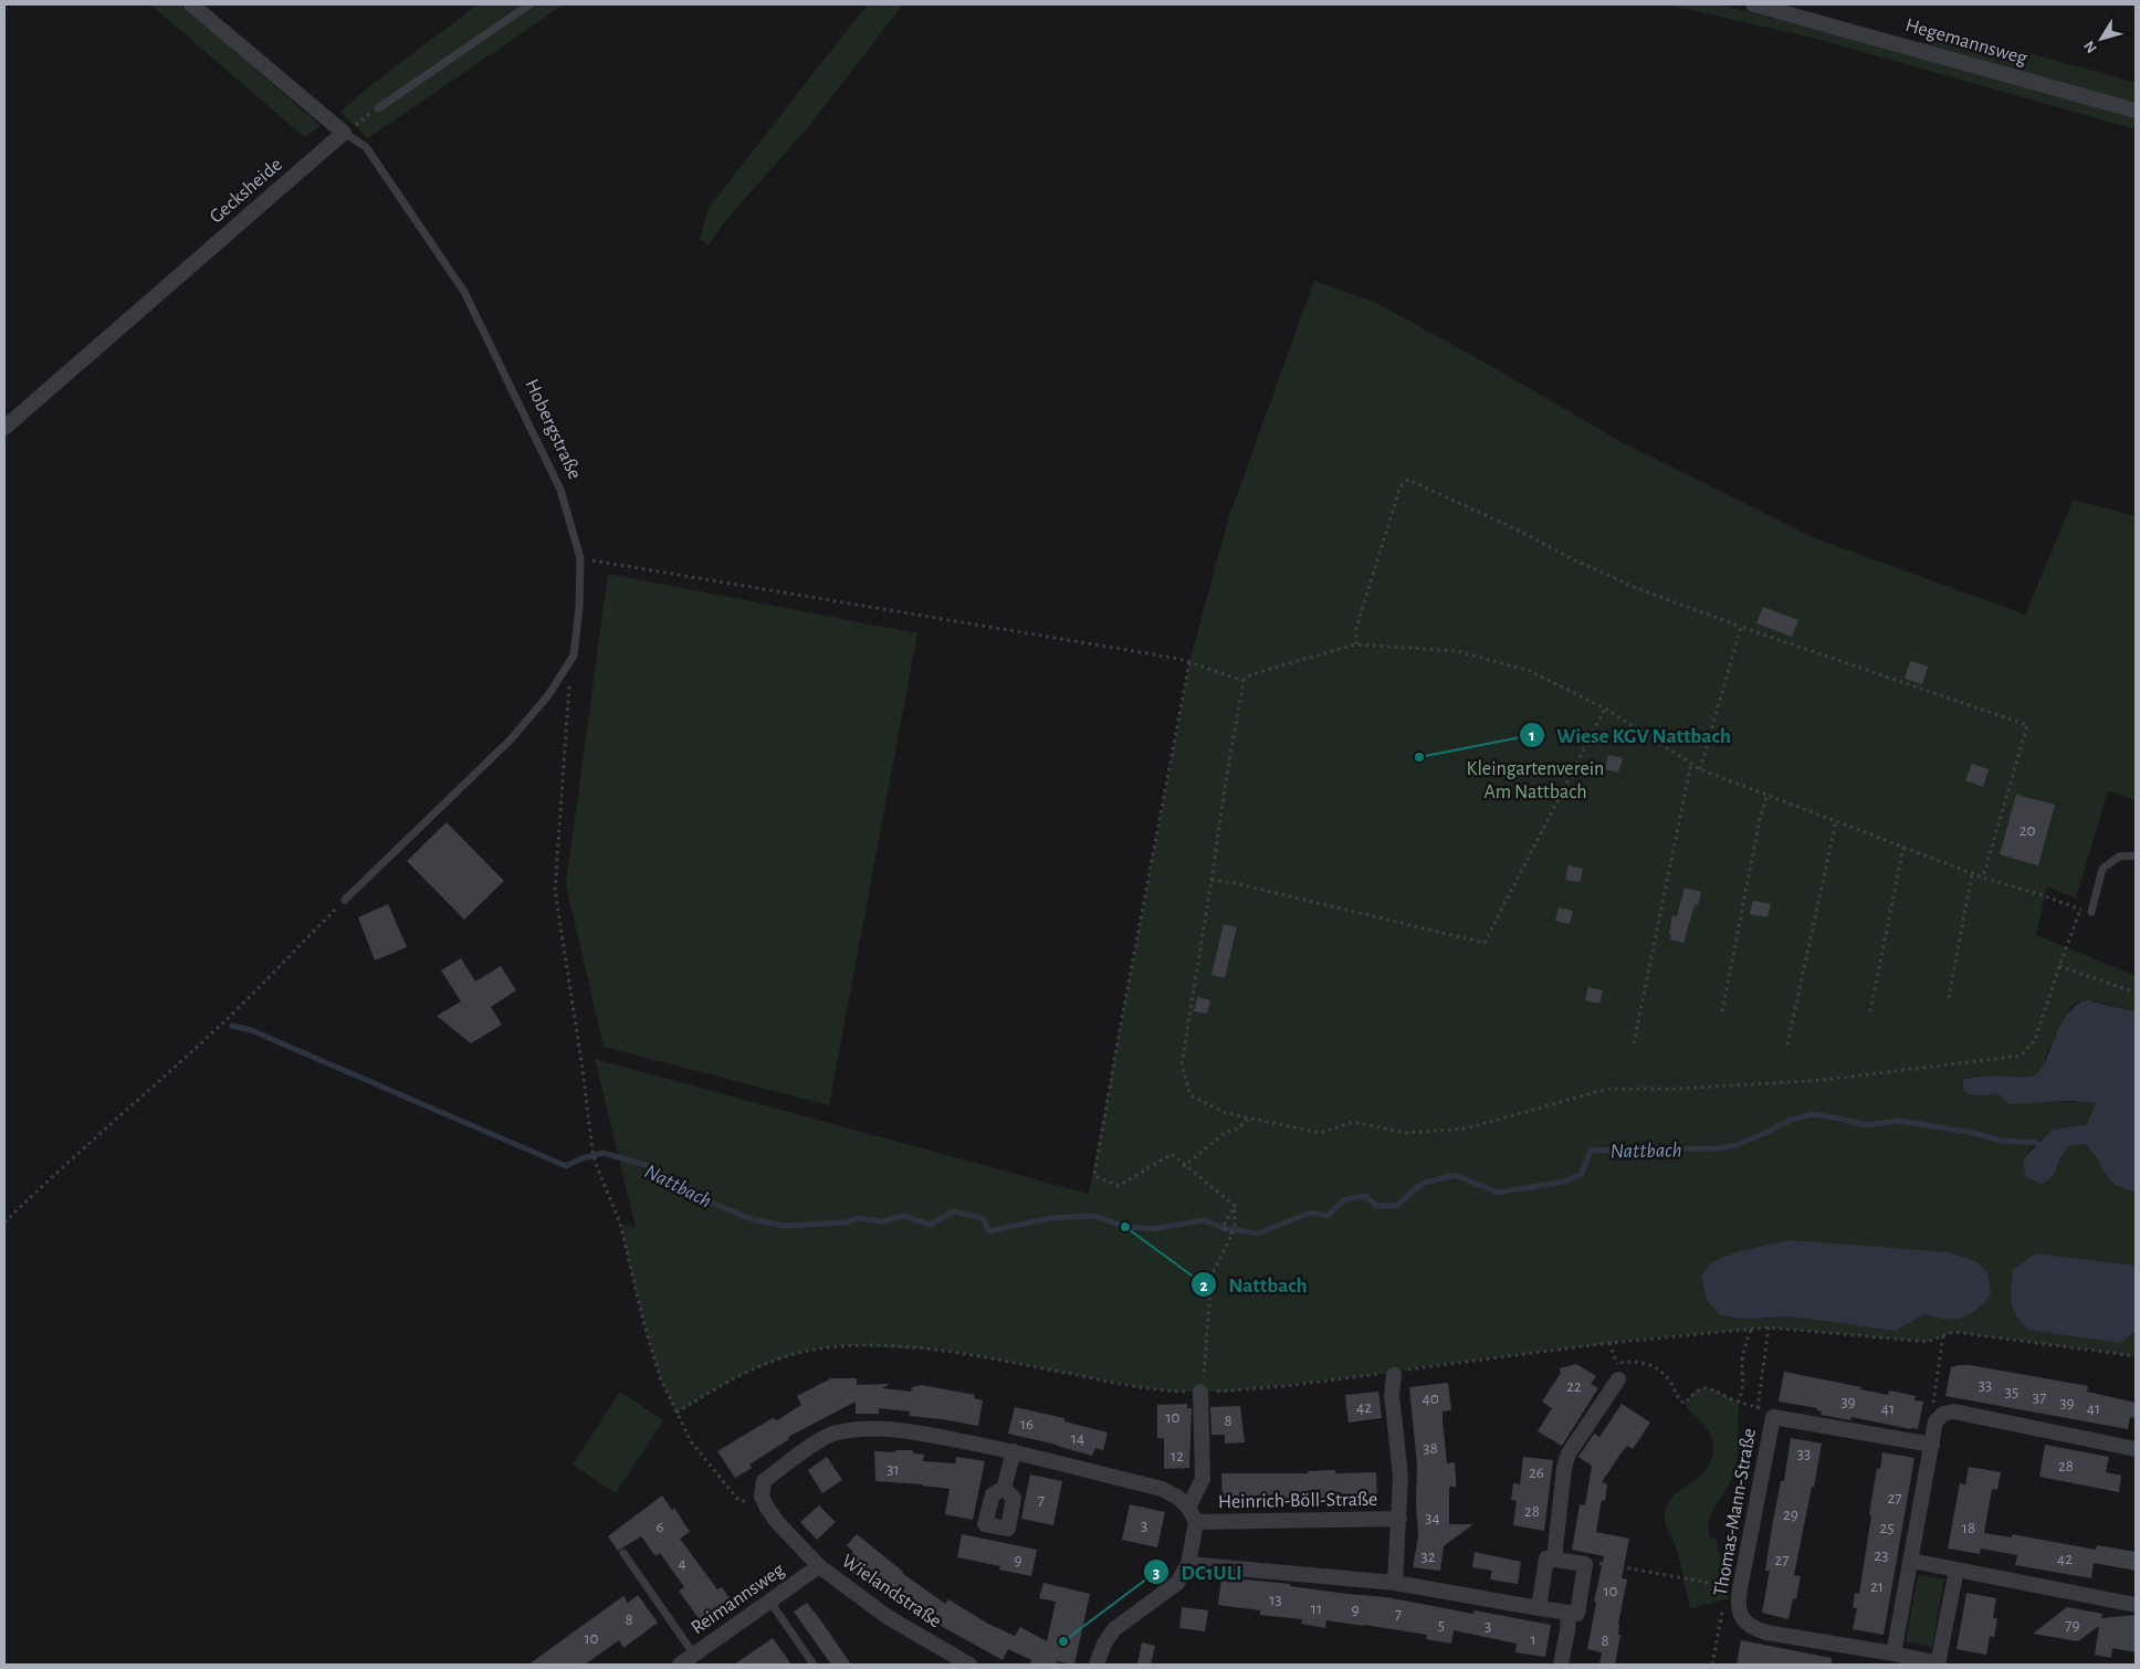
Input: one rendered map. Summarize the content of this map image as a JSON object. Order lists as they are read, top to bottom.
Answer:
{
  "streets": {
    "street": [
      "Hegemannsweg",
      "Gecksheide",
      "Hobergstraße",
      "Heinrich-Böll-Straße",
      "Thomas-Mann-Straße",
      "Wielandstraße",
      "Reimannsweg"
    ]
  },
  "crossings": [
    ["Gecksheide", "Hobergstraße"],
    ["Wielandstraße", "Reimannsweg"]
  ],
  "water": ["Nattbach"],
  "parks": ["Kleingartenverein Am Nattbach"],
  "places": ["Wiese KGV Nattbach", "Nattbach", "DC1ULI"],
  "house_numbers": [
    "20",
    "33",
    "22",
    "35",
    "37",
    "40",
    "39",
    "39",
    "42",
    "41",
    "41",
    "10",
    "8",
    "16",
    "14",
    "38",
    "33",
    "12",
    "28",
    "31",
    "26",
    "27",
    "7",
    "28",
    "29",
    "34",
    "3",
    "6",
    "25",
    "18",
    "23",
    "32",
    "42",
    "9",
    "27",
    "4",
    "21",
    "10",
    "13",
    "11",
    "9",
    "7",
    "8",
    "5",
    "79",
    "3",
    "10",
    "1",
    "8"
  ],
  "north": "bottom left"
}
